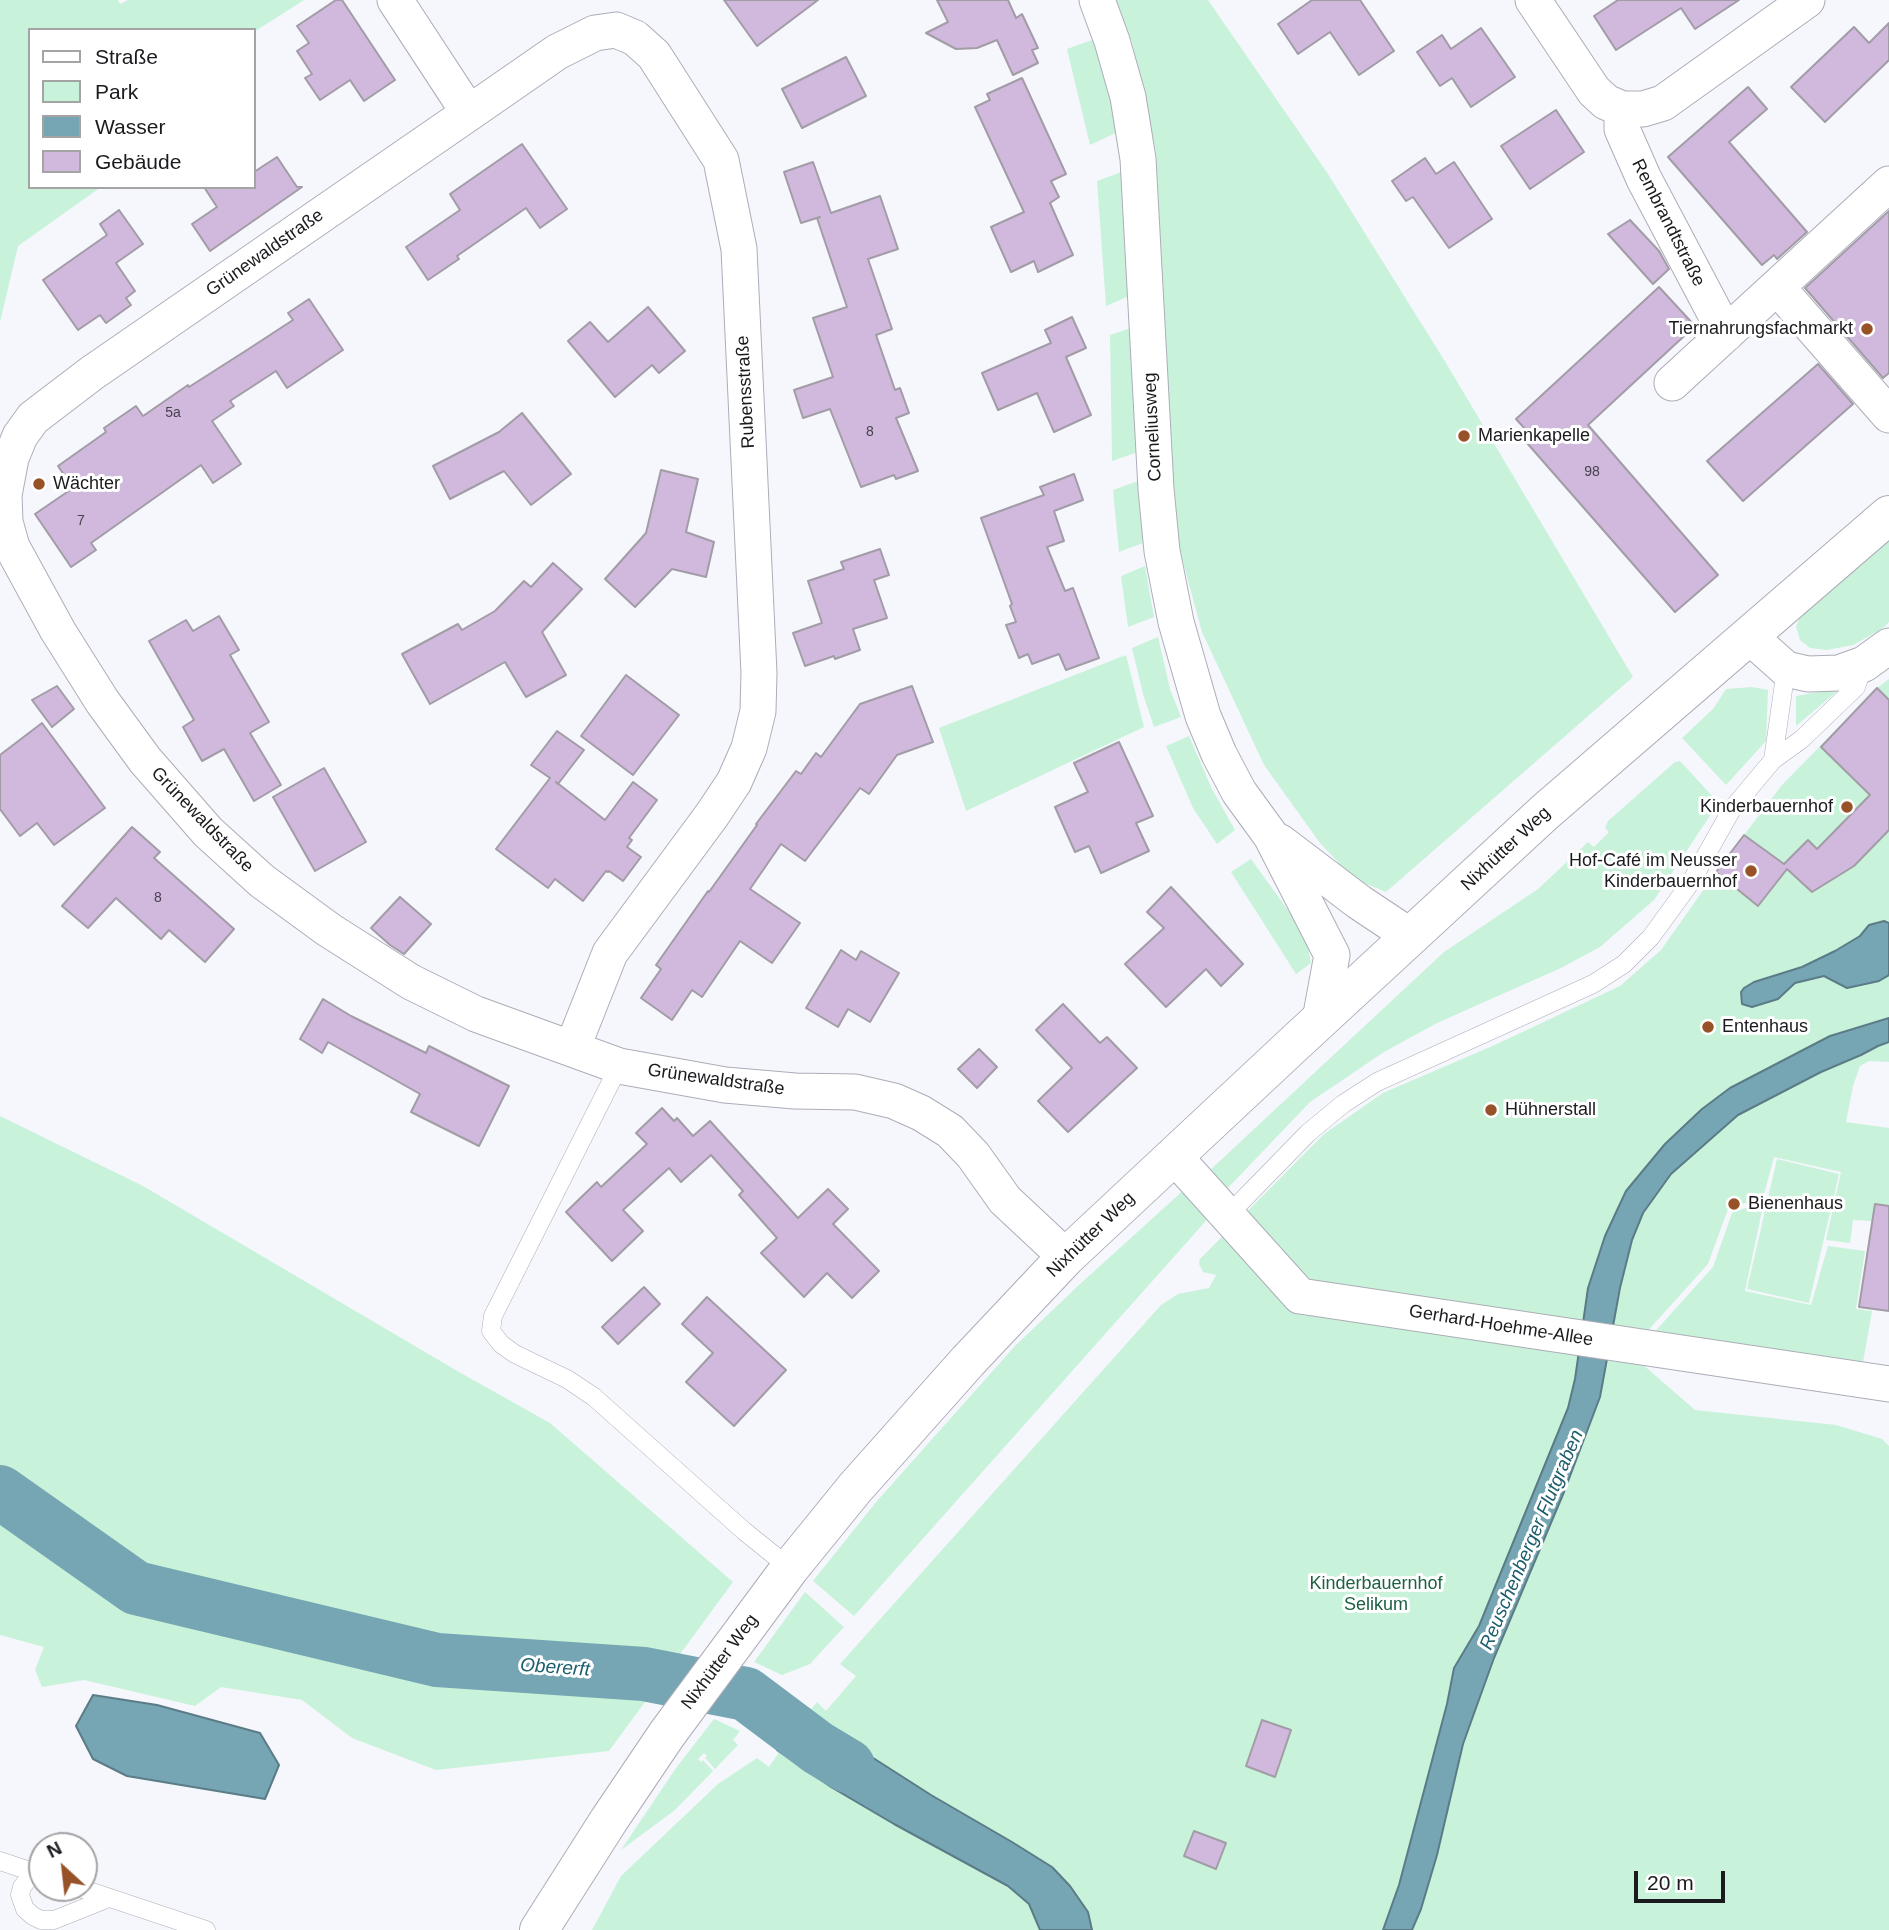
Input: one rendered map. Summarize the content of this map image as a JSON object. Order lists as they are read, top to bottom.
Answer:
{
  "streets": {
    "main road": ["Nixhütter Weg"],
    "street": [
      "Rembrandtstraße",
      "Grünewaldstraße",
      "Rubensstraße",
      "Corneliusweg",
      "Gerhard-Hoehme-Allee"
    ]
  },
  "crossings": [
    ["Grünewaldstraße", "Rubensstraße"],
    ["Grünewaldstraße", "Nixhütter Weg"],
    ["Corneliusweg", "Nixhütter Weg"],
    ["Nixhütter Weg", "Gerhard-Hoehme-Allee"]
  ],
  "water": ["Reuschenberger Flutgraben", "Obererft"],
  "parks": ["Kinderbauernhof Selikum"],
  "places": [
    "Tiernahrungsfachmarkt",
    "Marienkapelle",
    "Wächter",
    "Kinderbauernhof",
    "Hof-Café im Neusser Kinderbauernhof",
    "Entenhaus",
    "Hühnerstall",
    "Bienenhaus"
  ],
  "house_numbers": [
    "5a",
    "8",
    "98",
    "7",
    "8"
  ],
  "legend": [
    "Straße",
    "Park",
    "Wasser",
    "Gebäude"
  ],
  "scale_bar": "20 m",
  "north": "top left"
}
